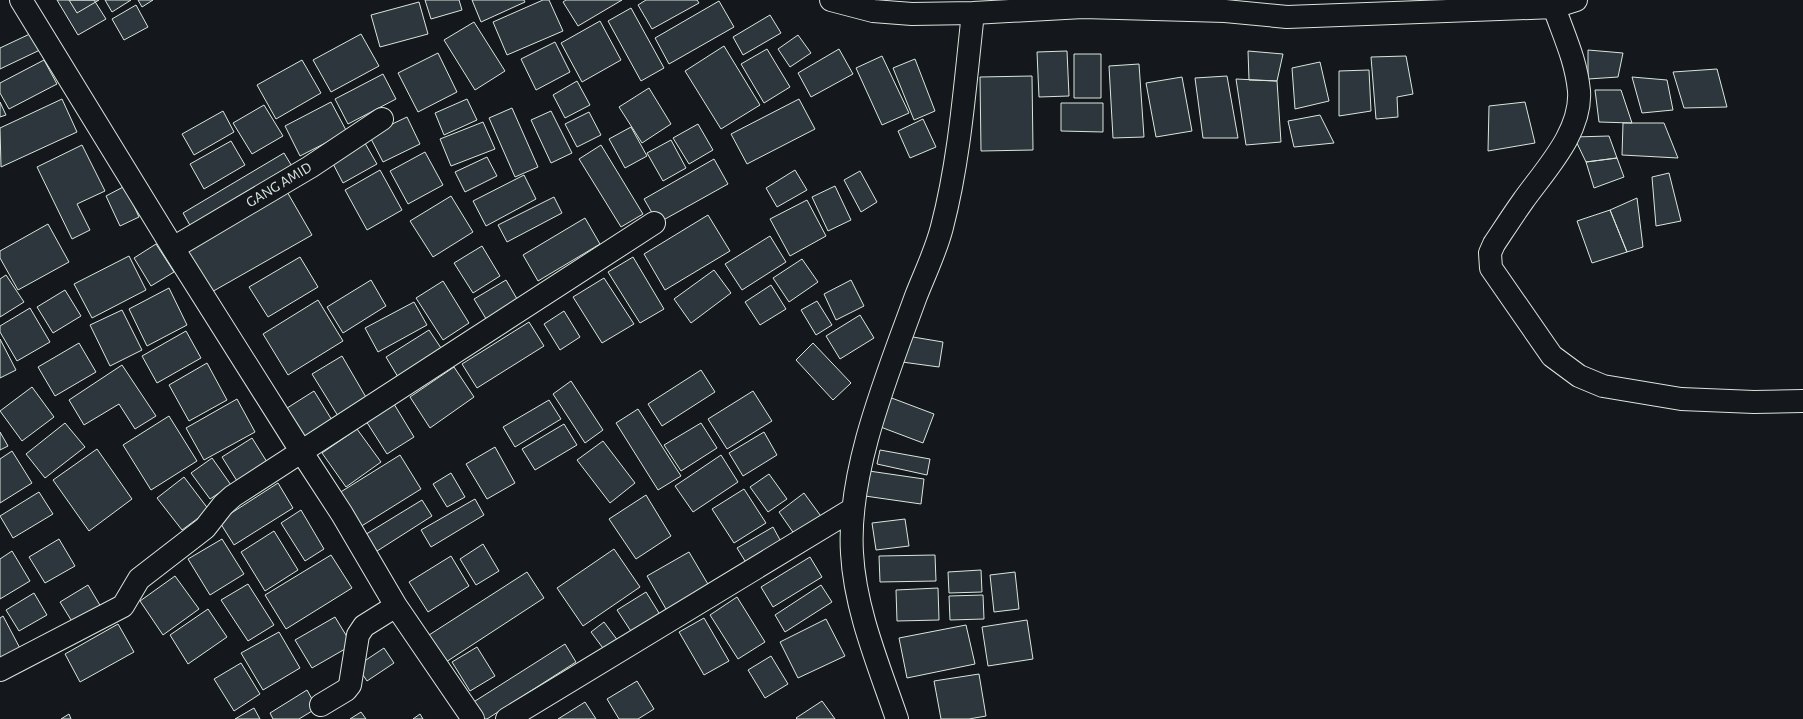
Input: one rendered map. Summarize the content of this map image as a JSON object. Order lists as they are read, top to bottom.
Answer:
{
  "streets": {
    "street": ["GANG AMID"]
  }
}
